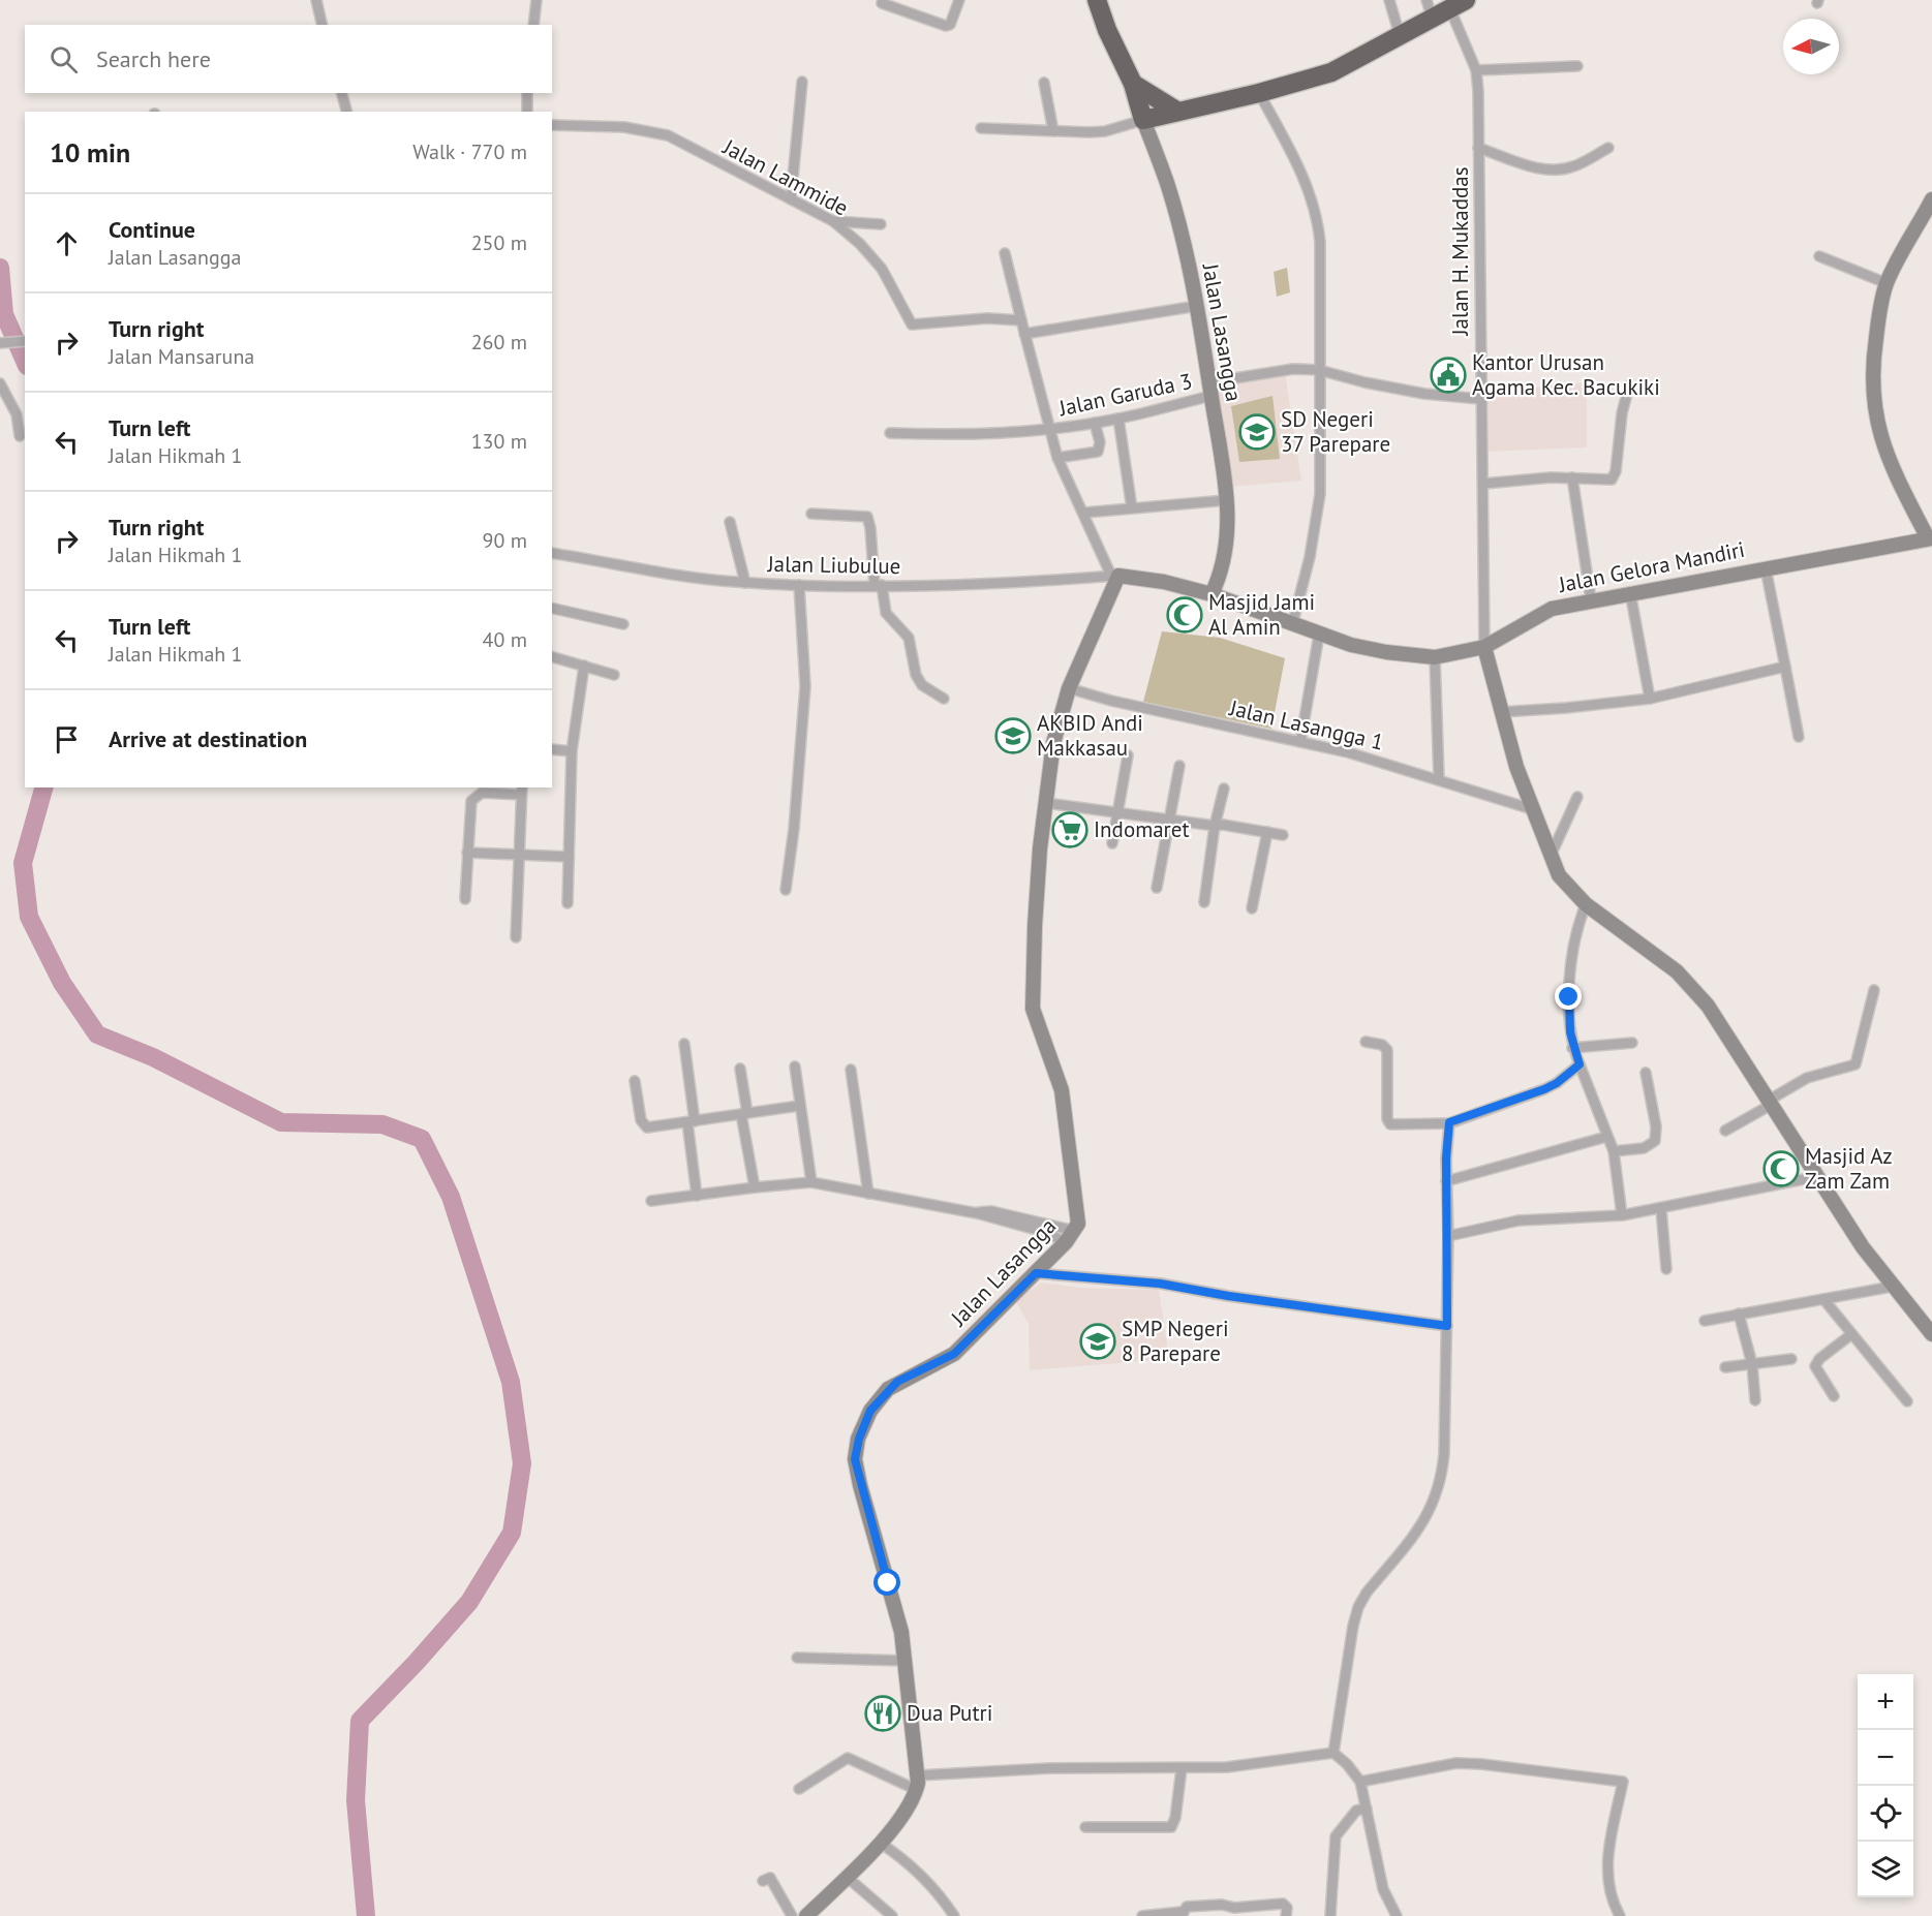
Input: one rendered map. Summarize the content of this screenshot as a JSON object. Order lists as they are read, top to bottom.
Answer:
{
  "streets": {
    "street": [
      "Jalan Lammide",
      "Jalan H. Mukaddas",
      "Jalan Lasangga",
      "Jalan Garuda 3",
      "Jalan Liubulue",
      "Jalan Gelora Mandiri",
      "Jalan Lasangga 1"
    ]
  },
  "crossings": [
    ["Jalan H. Mukaddas", "Jalan Garuda 3"],
    ["Jalan H. Mukaddas", "Jalan Gelora Mandiri"],
    ["Jalan Lasangga", "Jalan Garuda 3"],
    ["Jalan Lasangga", "Jalan Liubulue"],
    ["Jalan Lasangga", "Jalan Gelora Mandiri"],
    ["Jalan Lasangga", "Jalan Lasangga 1"],
    ["Jalan Liubulue", "Jalan Gelora Mandiri"]
  ],
  "places": {
    "public building": ["Kantor Urusan Agama Kec. Bacukiki"],
    "school or university": ["SD Negeri 37 Parepare", "AKBID Andi Makkasau", "SMP Negeri 8 Parepare"],
    "mosque": ["Masjid Jami Al Amin", "Masjid Az Zam Zam"],
    "supermarket": ["Indomaret"],
    "restaurant": ["Dua Putri"]
  },
  "north": "left",
  "page": {
    "search": "Search here",
    "heading": ["10 min", "Walk · 770 m"],
    "list": [
      ["Continue", "Jalan Lasangga", "250 m"],
      ["Turn right", "Jalan Mansaruna", "260 m"],
      ["Turn left", "Jalan Hikmah 1", "130 m"],
      ["Turn right", "Jalan Hikmah 1", "90 m"],
      ["Turn left", "Jalan Hikmah 1", "40 m"],
      "Arrive at destination"
    ],
    "map_buttons": ["+", "−"]
  }
}
